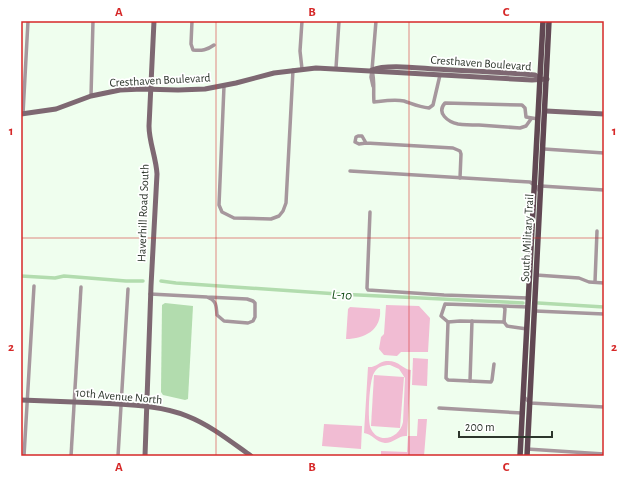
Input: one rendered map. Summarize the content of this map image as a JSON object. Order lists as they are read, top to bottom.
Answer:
{
  "streets": {
    "main road": ["South Military Trail"],
    "street": ["Cresthaven Boulevard", "Haverhill Road South", "10th Avenue North"]
  },
  "crossings": [
    ["Cresthaven Boulevard", "Haverhill Road South"],
    ["Cresthaven Boulevard", "South Military Trail"],
    ["Haverhill Road South", "10th Avenue North"]
  ],
  "water": ["L-10"],
  "scale_bar": "200 m",
  "grid": {
    "columns": ["A", "B", "C"],
    "rows": ["1", "2"]
  }
}
